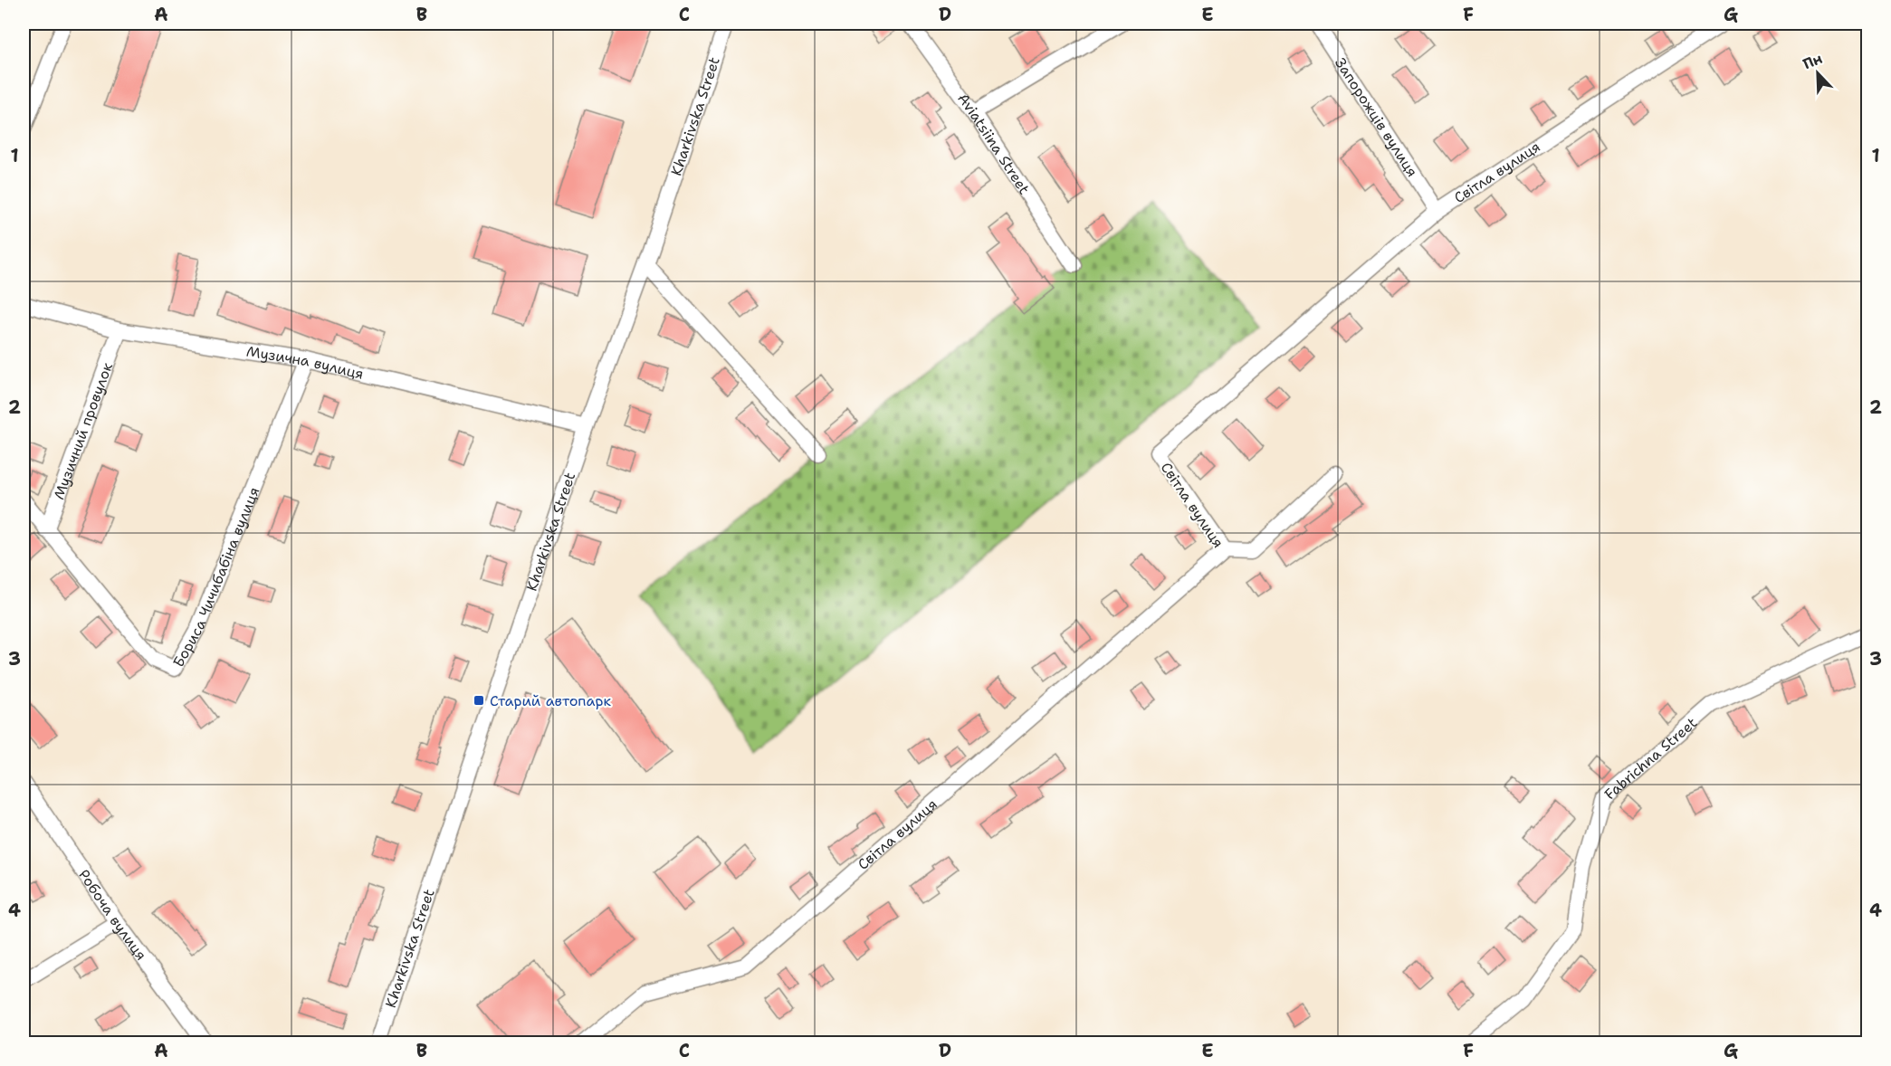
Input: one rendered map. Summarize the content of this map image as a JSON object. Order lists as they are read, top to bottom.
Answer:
{
  "streets": {
    "street": [
      "Kharkivska Street",
      "Запорожців вулиця",
      "Aviatsiina Street",
      "Світла вулиця",
      "Музична вулиця",
      "Музичний провулок",
      "Бориса Чичибабіна вулиця",
      "Fabrichna Street",
      "Робоча вулиця"
    ]
  },
  "crossings": [
    ["Kharkivska Street", "Музична вулиця"],
    ["Запорожців вулиця", "Світла вулиця"],
    ["Музична вулиця", "Музичний провулок"],
    ["Музична вулиця", "Бориса Чичибабіна вулиця"],
    ["Музичний провулок", "Бориса Чичибабіна вулиця"]
  ],
  "places": {
    "transit": ["Старий автопарк"]
  },
  "north": "top left",
  "grid": {
    "columns": [
      "A",
      "B",
      "C",
      "D",
      "E",
      "F",
      "G"
    ],
    "rows": [
      "1",
      "2",
      "3",
      "4"
    ]
  }
}
